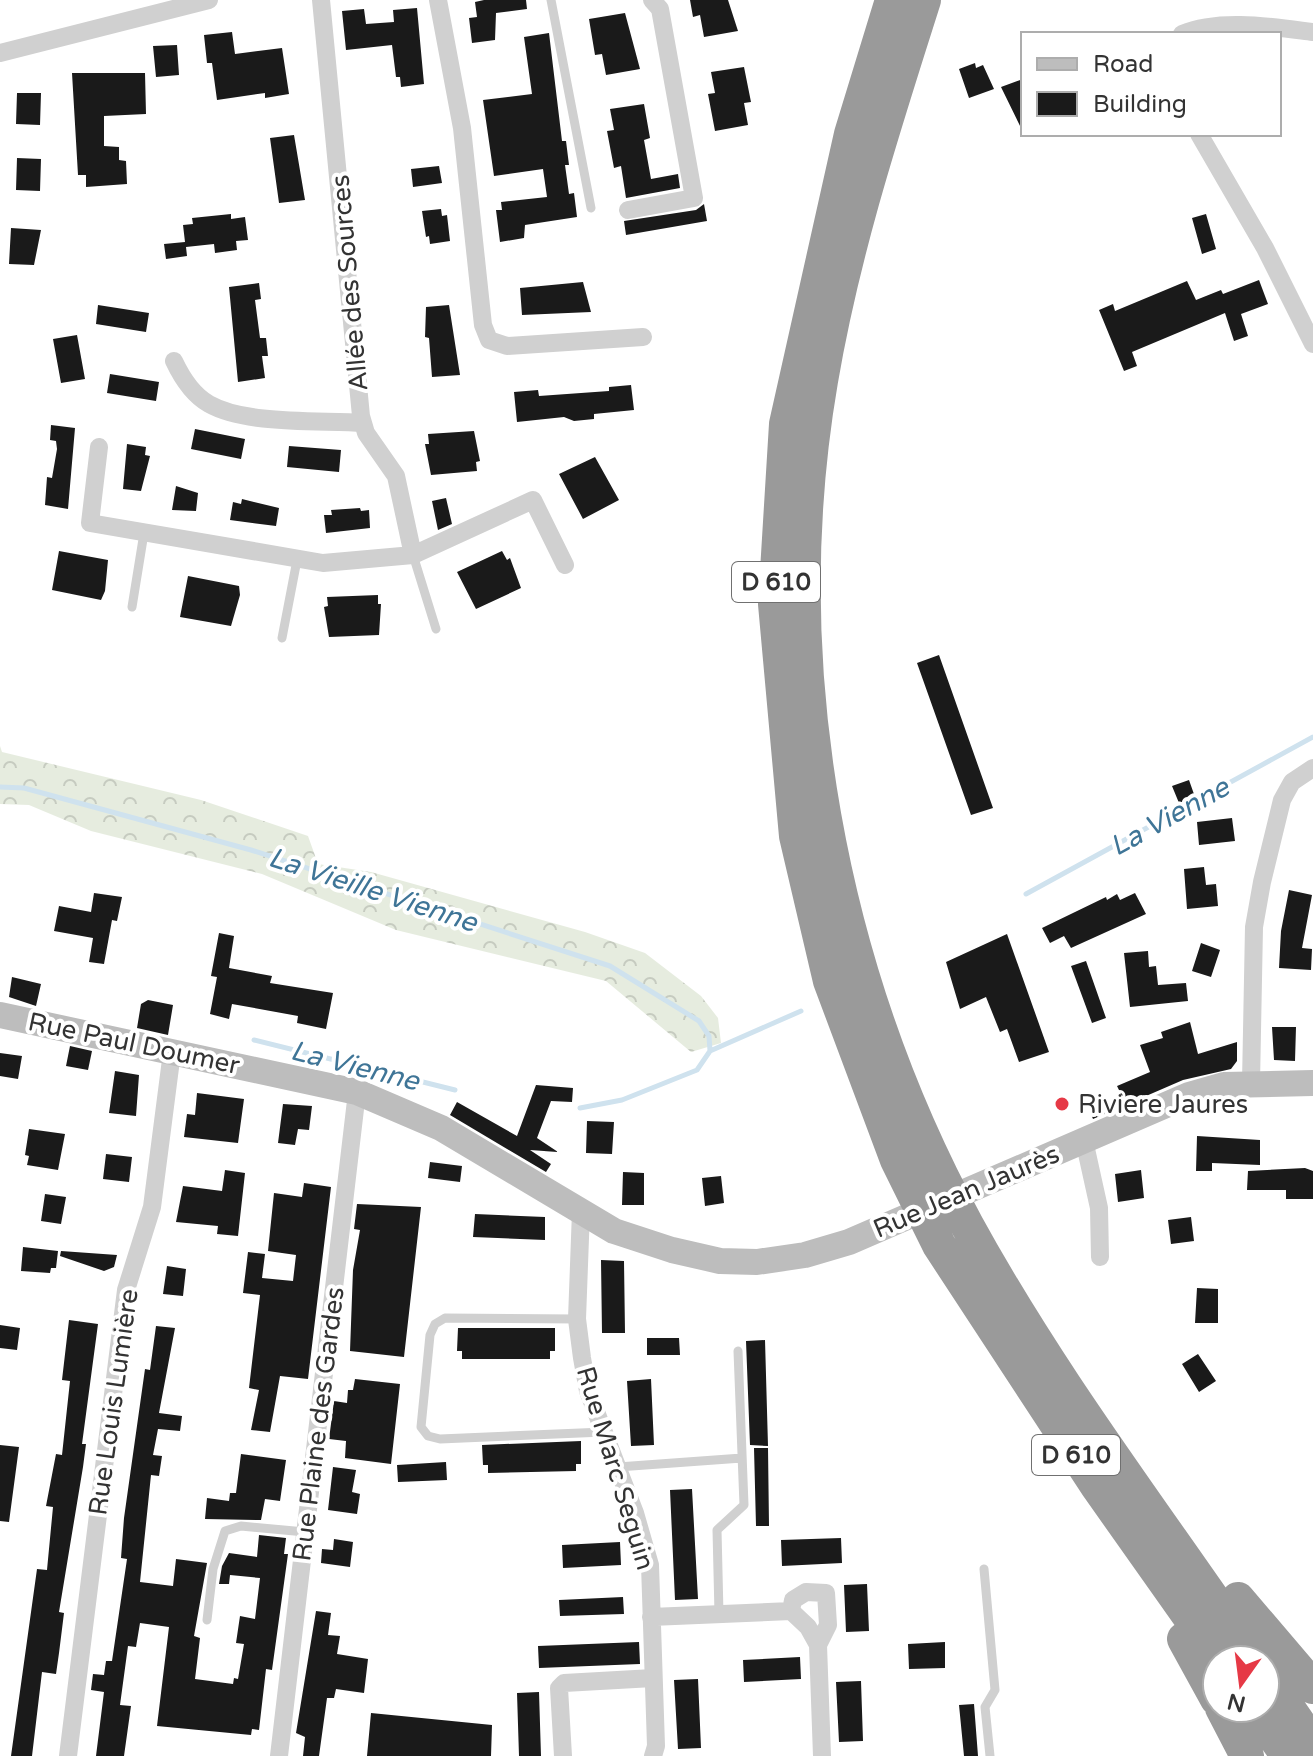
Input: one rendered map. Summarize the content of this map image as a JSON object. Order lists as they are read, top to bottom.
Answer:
{
  "streets": {
    "highway": ["D 610"],
    "street": [
      "Allée des Sources",
      "Rue Paul Doumer",
      "Rue Jean Jaurès",
      "Rue Louis Lumière",
      "Rue Plaine des Gardes",
      "Rue Marc Seguin"
    ]
  },
  "crossings": [
    ["Rue Paul Doumer", "Rue Jean Jaurès"],
    ["Rue Paul Doumer", "Rue Louis Lumière"],
    ["Rue Paul Doumer", "Rue Plaine des Gardes"],
    ["Rue Paul Doumer", "Rue Marc Seguin"]
  ],
  "water": ["La Vienne", "La Vieille Vienne"],
  "places": ["Riviere Jaures"],
  "legend": ["Road", "Building"],
  "north": "bottom"
}
